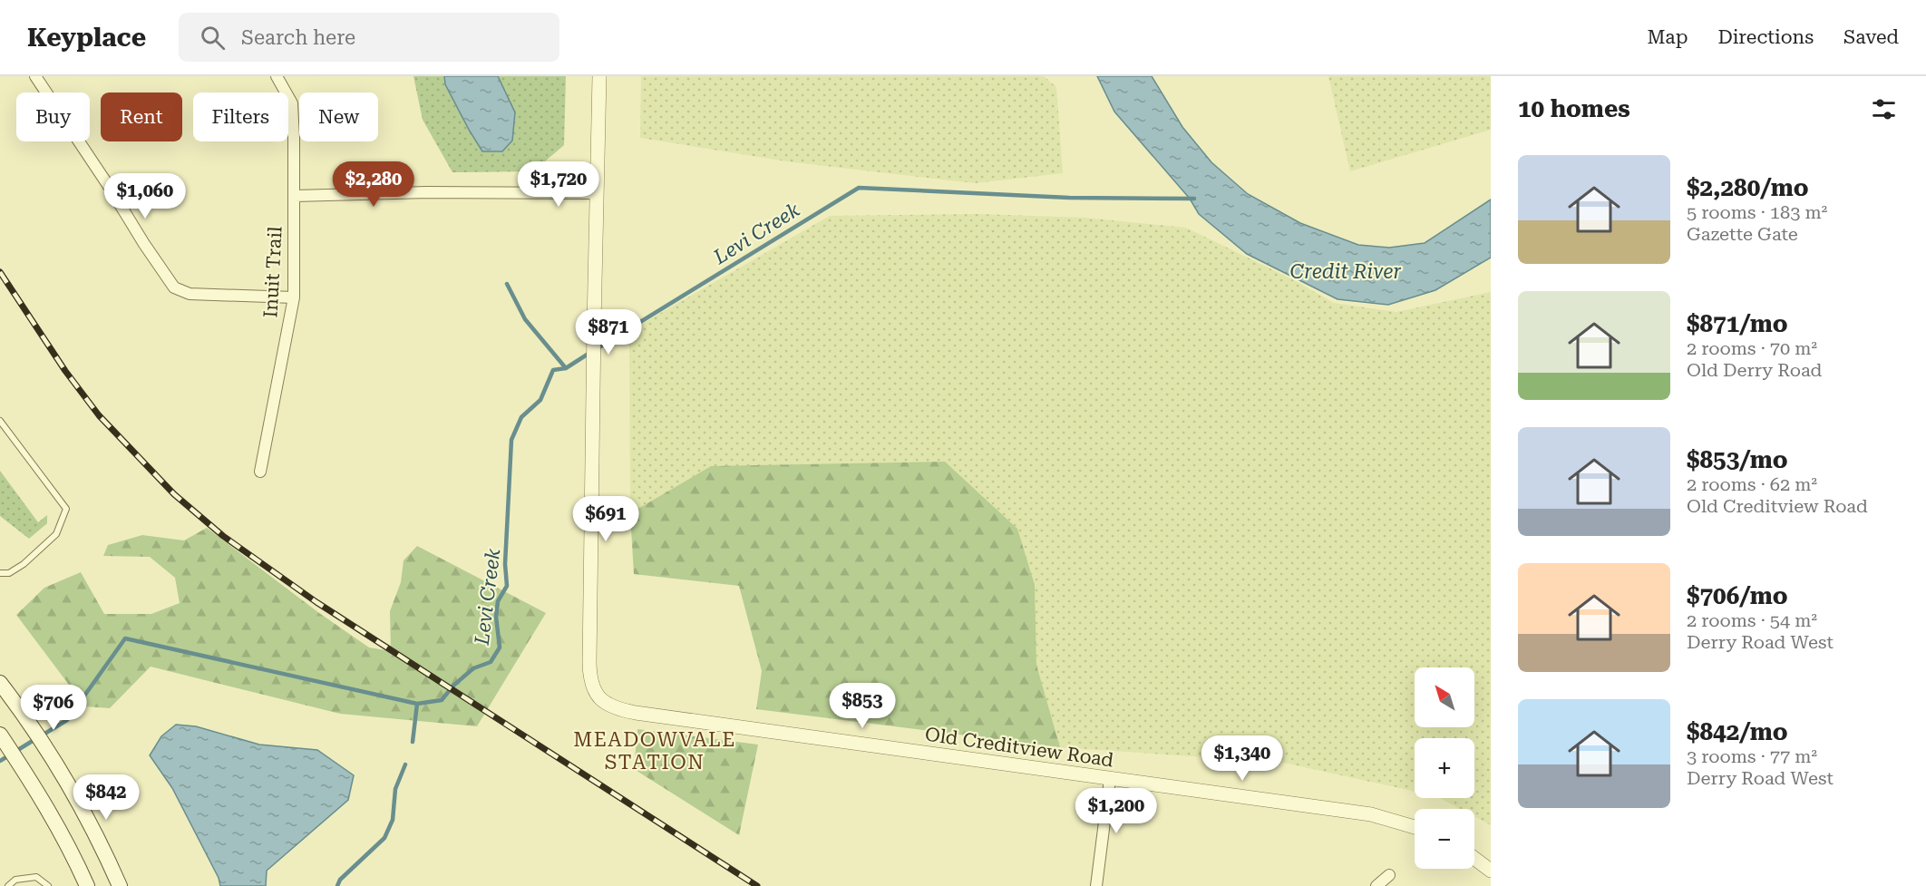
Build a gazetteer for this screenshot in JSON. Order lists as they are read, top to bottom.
{
  "streets": {
    "street": ["Inuit Trail", "Old Creditview Road"]
  },
  "districts": ["MEADOWVALE STATION"],
  "water": ["Levi Creek", "Credit River"],
  "north": "top left",
  "page": {
    "header": "Keyplace",
    "search": "Search here",
    "nav": ["Map", "Directions", "Saved"],
    "heading": "10 homes",
    "chip": [
      "Buy",
      "Rent",
      "Filters",
      "New"
    ],
    "list": [
      {
        "name": "$2,280/mo",
        "note": "5 rooms · 183 m² · Gazette Gate"
      },
      {
        "name": "$871/mo",
        "note": "2 rooms · 70 m² · Old Derry Road"
      },
      {
        "name": "$853/mo",
        "note": "2 rooms · 62 m² · Old Creditview Road"
      },
      {
        "name": "$706/mo",
        "note": "2 rooms · 54 m² · Derry Road West"
      },
      {
        "name": "$842/mo",
        "note": "3 rooms · 77 m² · Derry Road West"
      }
    ],
    "price": [
      "$2,280",
      "$1,720",
      "$1,060",
      "$871",
      "$691",
      "$853",
      "$706",
      "$1,340",
      "$842",
      "$1,200"
    ],
    "map_buttons": ["+", "−"]
  }
}
